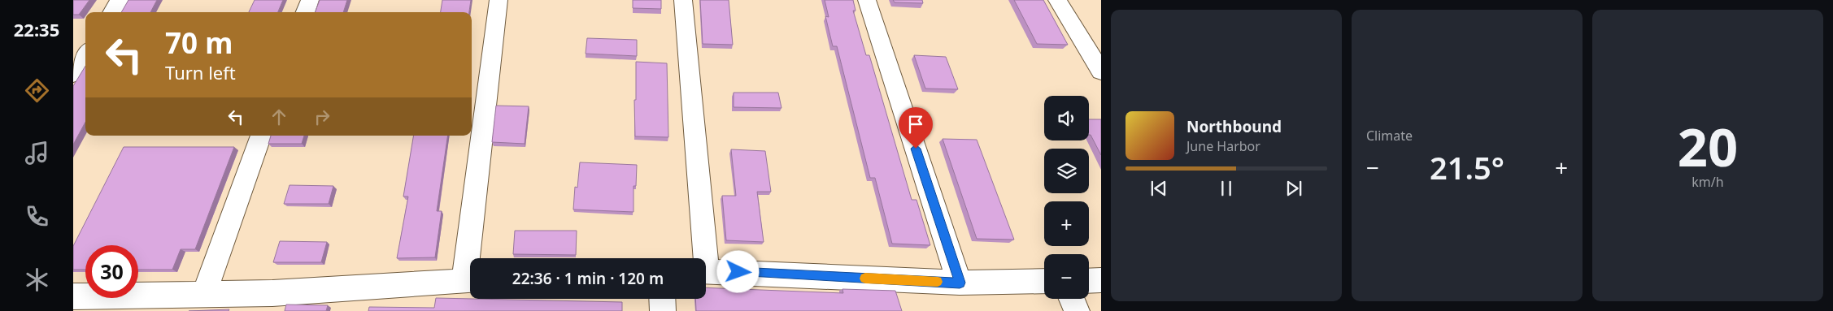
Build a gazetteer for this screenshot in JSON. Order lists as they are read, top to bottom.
{
  "page": {
    "tabs": "22:35",
    "tile": [
      "Climate",
      ["20", "km/h"]
    ],
    "turn": ["70 m", "Turn left"],
    "map_buttons": ["+", "−"],
    "song": ["Northbound", "June Harbor"],
    "heat": ["−", "21.5°", "+"],
    "limit": "30",
    "trip": "22:36 · 1 min · 120 m"
  }
}
